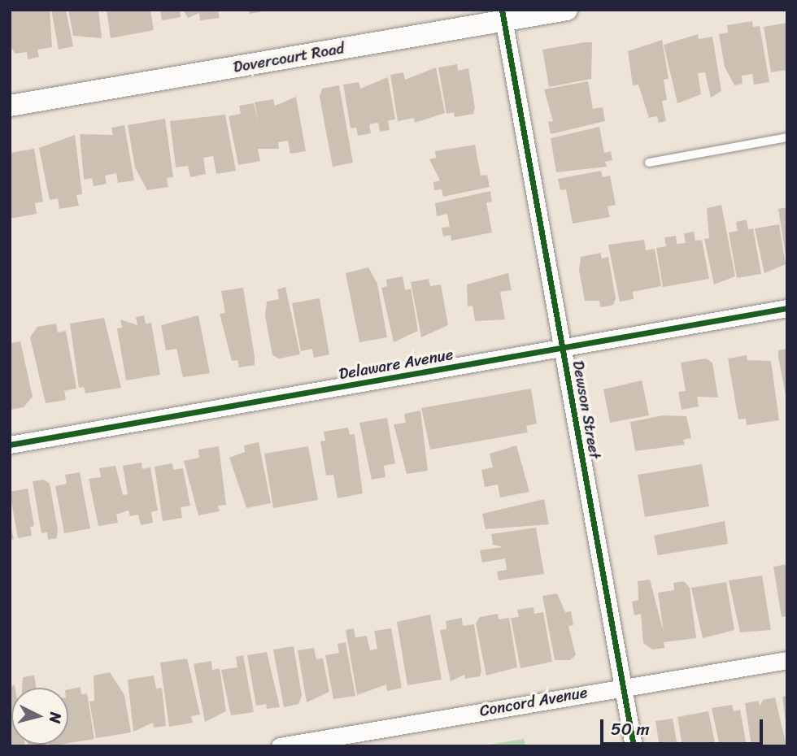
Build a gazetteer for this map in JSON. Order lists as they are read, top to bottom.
{
  "streets": {
    "street": [
      "Dovercourt Road",
      "Delaware Avenue",
      "Dewson Street",
      "Concord Avenue"
    ]
  },
  "crossings": [
    ["Dovercourt Road", "Dewson Street"],
    ["Delaware Avenue", "Dewson Street"],
    ["Dewson Street", "Concord Avenue"]
  ],
  "scale_bar": "50 m",
  "north": "right"
}
